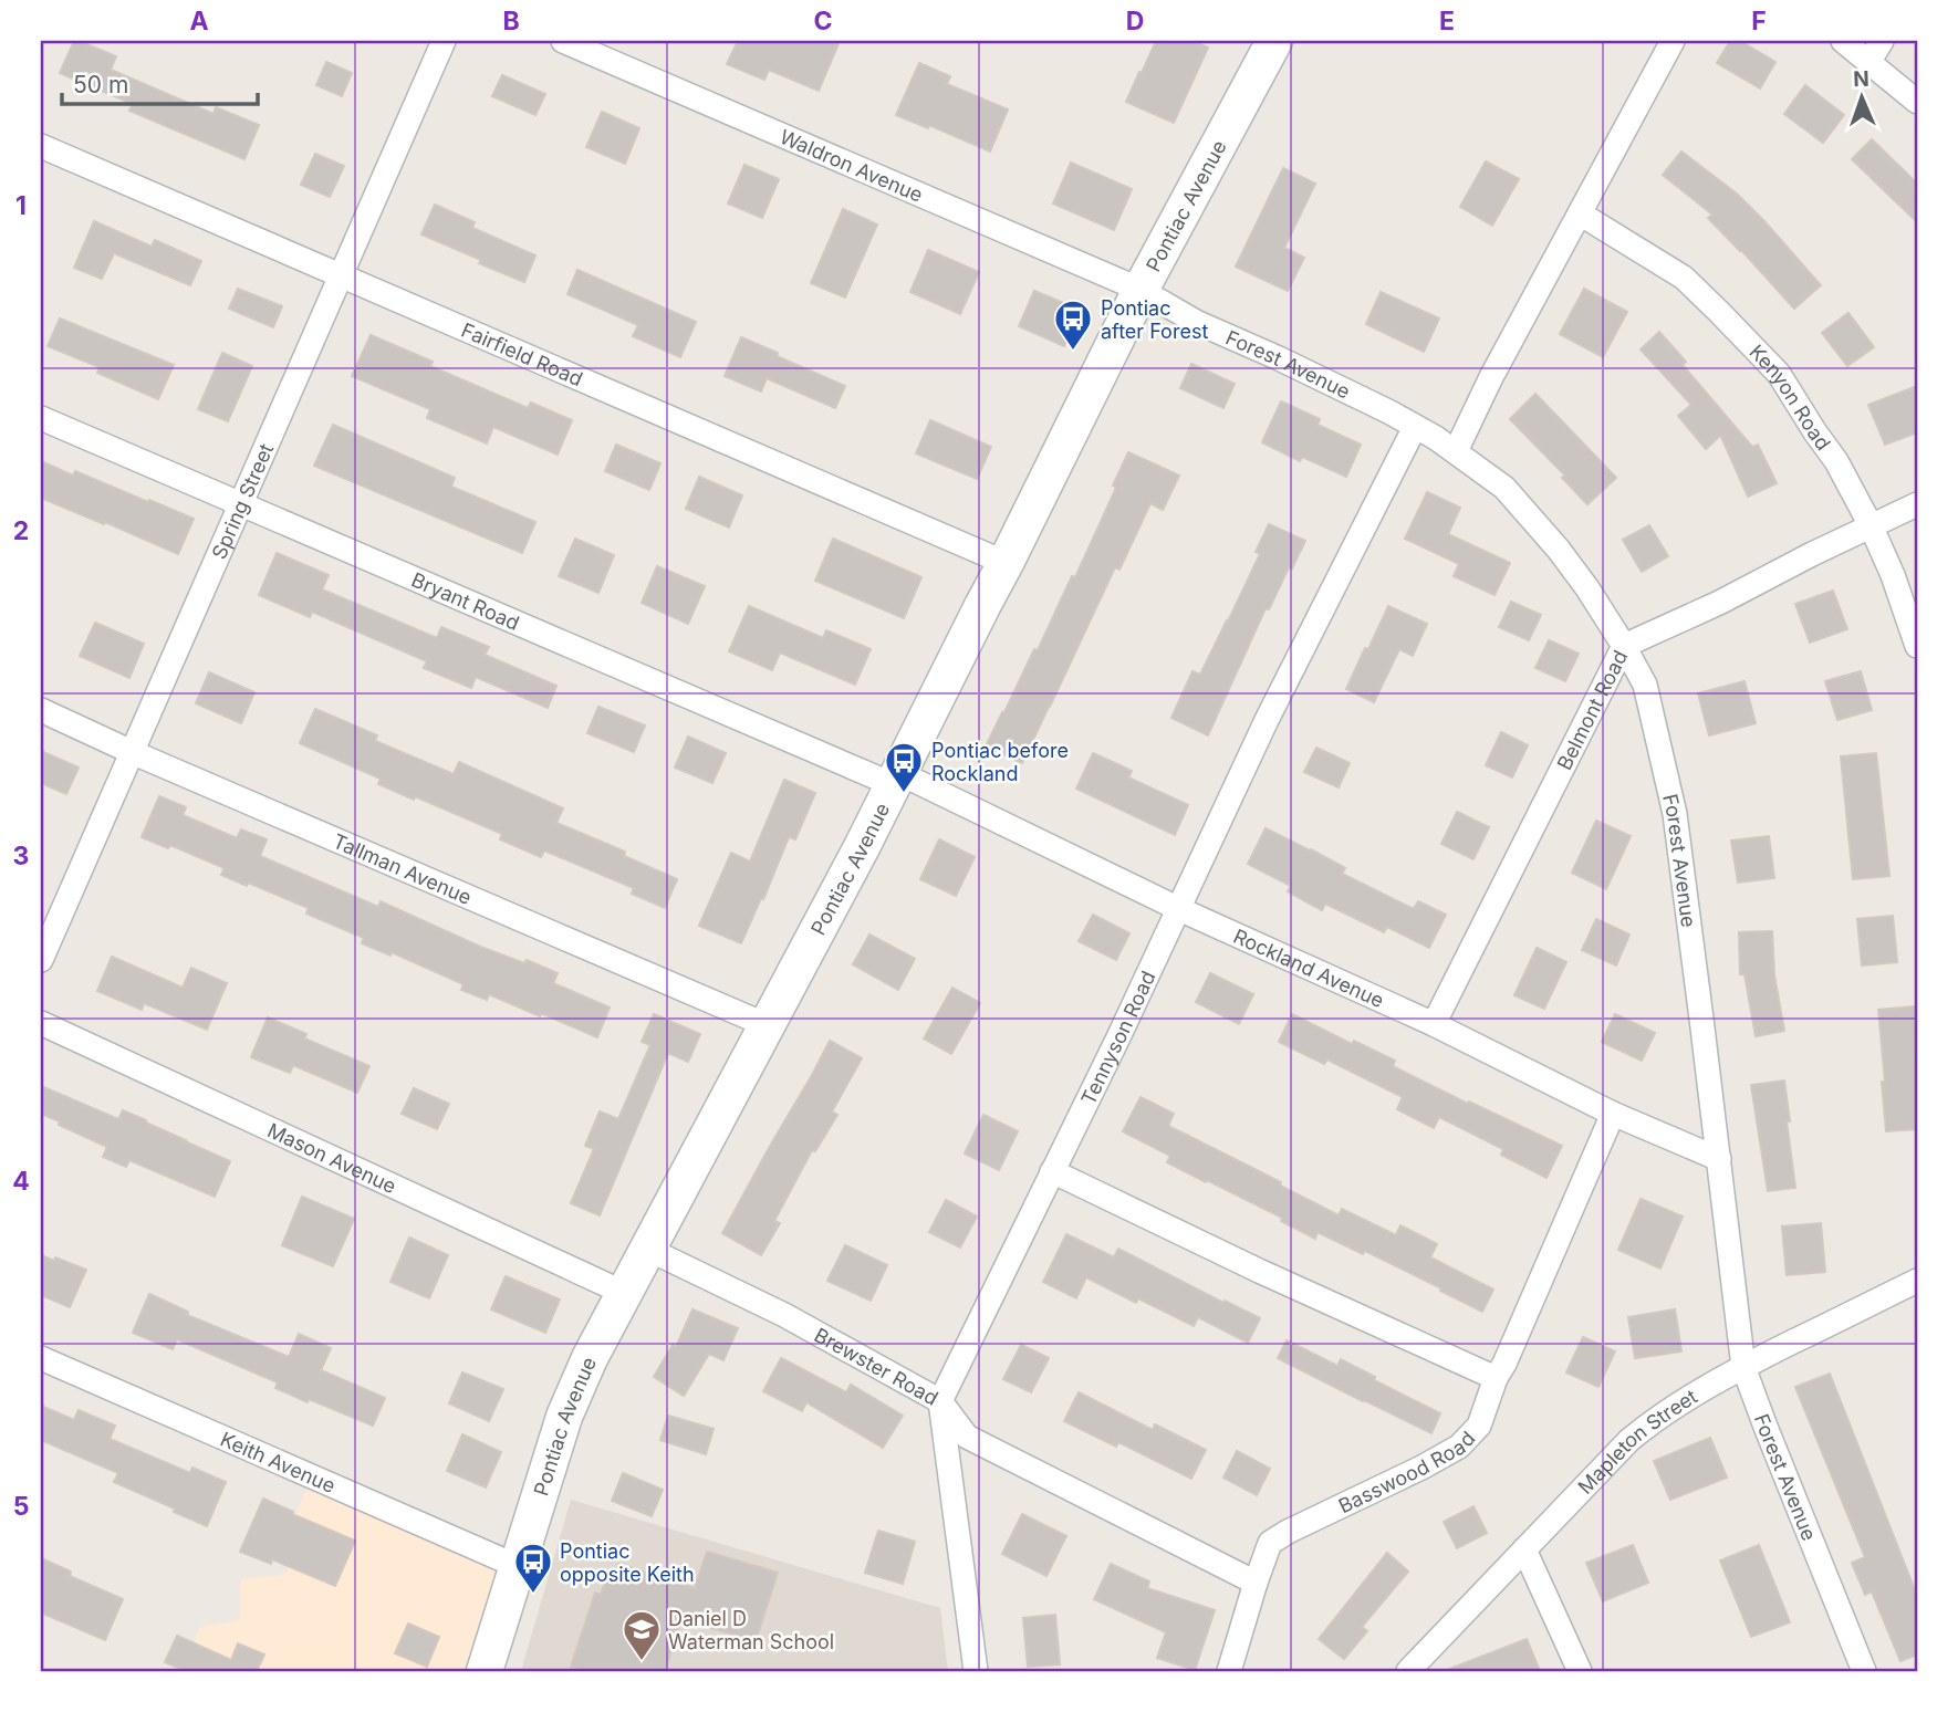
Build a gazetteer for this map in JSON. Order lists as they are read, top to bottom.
{
  "streets": {
    "main road": ["Pontiac Avenue"],
    "street": [
      "Waldron Avenue",
      "Fairfield Road",
      "Forest Avenue",
      "Kenyon Road",
      "Spring Street",
      "Bryant Road",
      "Belmont Road",
      "Tallman Avenue",
      "Rockland Avenue",
      "Tennyson Road",
      "Mason Avenue",
      "Brewster Road",
      "Mapleton Street",
      "Keith Avenue",
      "Basswood Road"
    ]
  },
  "crossings": [
    ["Waldron Avenue", "Pontiac Avenue"],
    ["Waldron Avenue", "Forest Avenue"],
    ["Pontiac Avenue", "Fairfield Road"],
    ["Pontiac Avenue", "Forest Avenue"],
    ["Pontiac Avenue", "Bryant Road"],
    ["Pontiac Avenue", "Tallman Avenue"],
    ["Pontiac Avenue", "Rockland Avenue"],
    ["Pontiac Avenue", "Mason Avenue"],
    ["Pontiac Avenue", "Brewster Road"],
    ["Pontiac Avenue", "Keith Avenue"],
    ["Fairfield Road", "Spring Street"],
    ["Forest Avenue", "Belmont Road"],
    ["Forest Avenue", "Rockland Avenue"],
    ["Forest Avenue", "Tennyson Road"],
    ["Forest Avenue", "Mapleton Street"],
    ["Kenyon Road", "Belmont Road"],
    ["Spring Street", "Bryant Road"],
    ["Spring Street", "Tallman Avenue"],
    ["Bryant Road", "Rockland Avenue"],
    ["Belmont Road", "Rockland Avenue"],
    ["Rockland Avenue", "Tennyson Road"],
    ["Rockland Avenue", "Basswood Road"],
    ["Tennyson Road", "Brewster Road"],
    ["Brewster Road", "Basswood Road"]
  ],
  "places": {
    "bus stop": ["Pontiac after Forest", "Pontiac before Rockland", "Pontiac opposite Keith"],
    "school or university": ["Daniel D Waterman School"]
  },
  "scale_bar": "50 m",
  "north": "top",
  "grid": {
    "columns": [
      "A",
      "B",
      "C",
      "D",
      "E",
      "F"
    ],
    "rows": [
      "1",
      "2",
      "3",
      "4",
      "5"
    ]
  }
}
